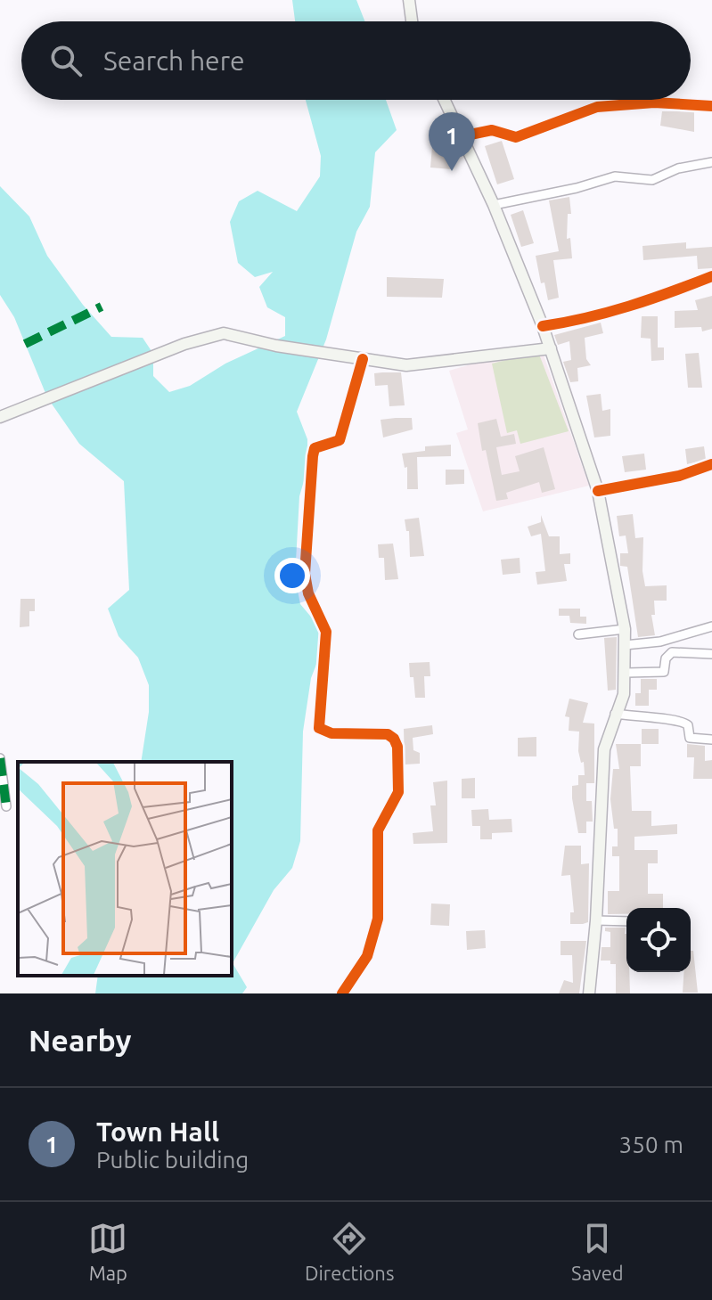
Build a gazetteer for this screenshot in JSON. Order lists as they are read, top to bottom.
{
  "page": {
    "search": "Search here",
    "pins": "1",
    "heading": "Nearby",
    "list": [
      {
        "mark": "1",
        "name": "Town Hall",
        "note": "Public building",
        "value": "350 m"
      }
    ],
    "nav": ["Map", "Directions", "Saved"]
  }
}
